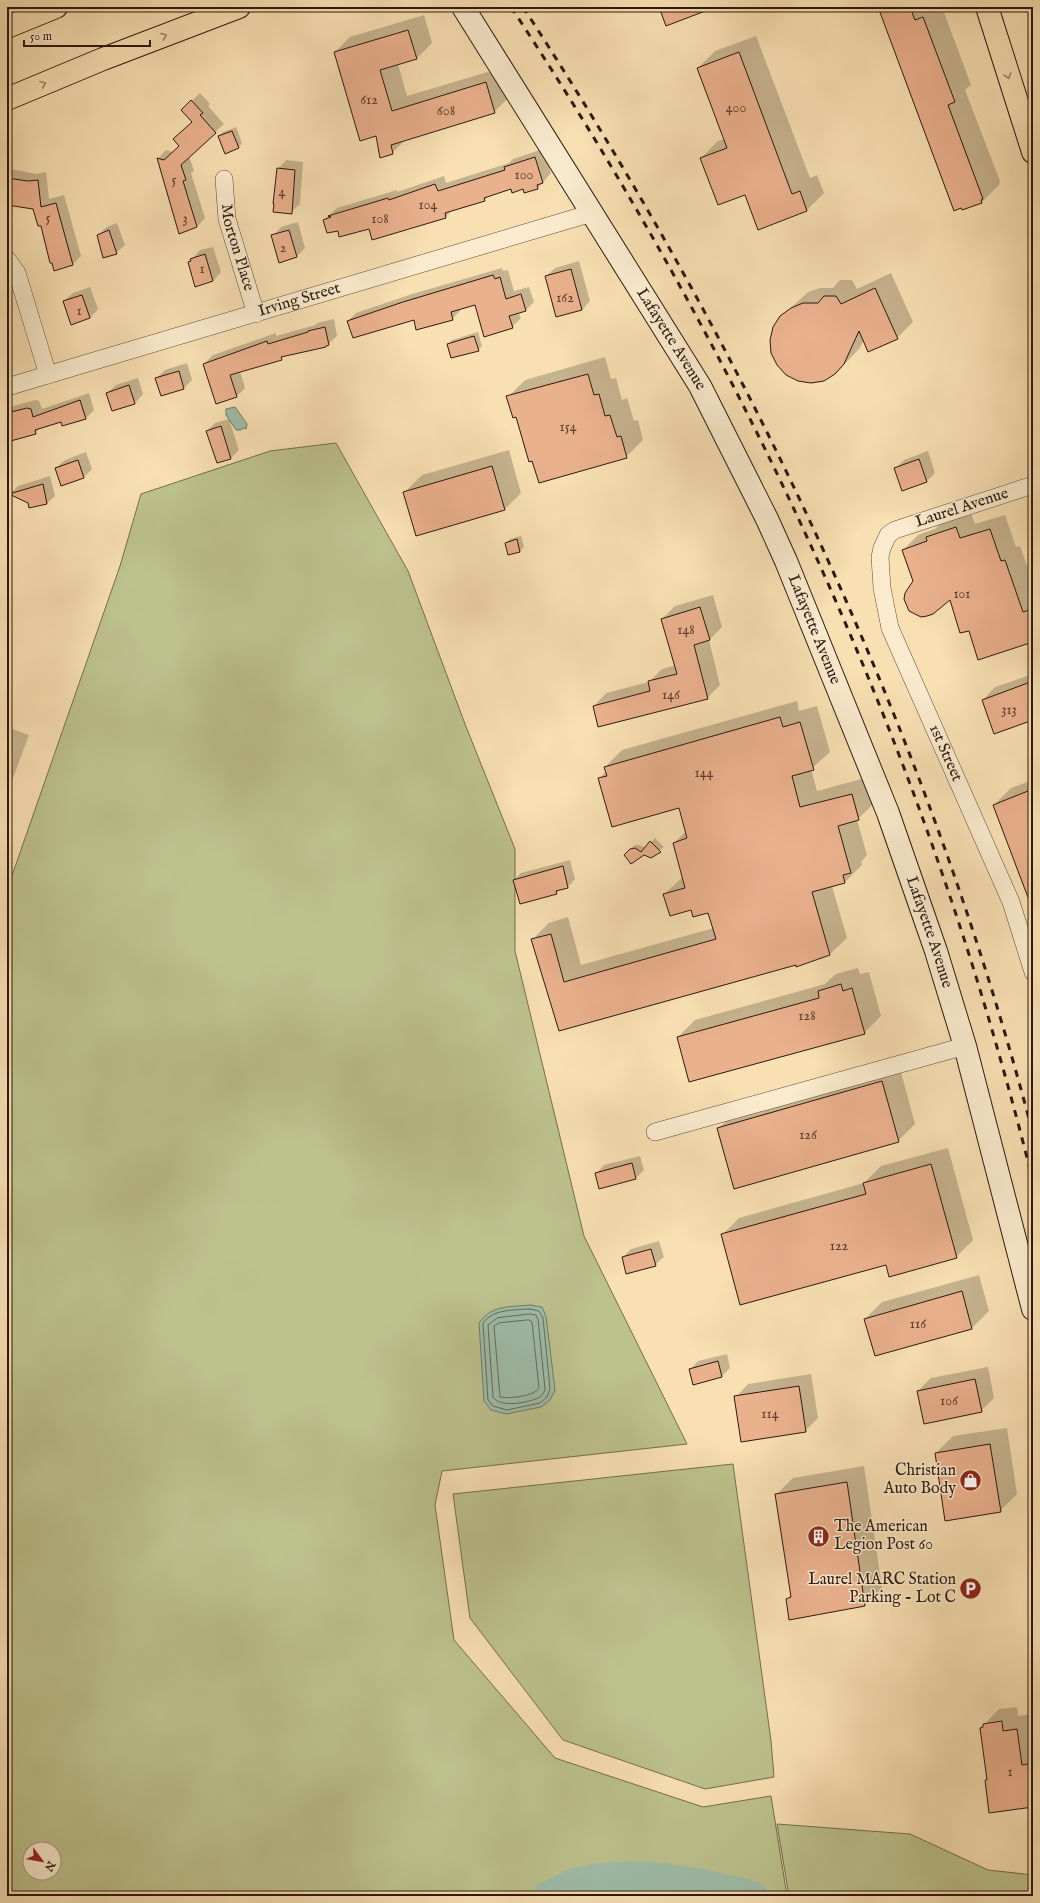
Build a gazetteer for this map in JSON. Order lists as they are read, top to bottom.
{
  "streets": {
    "street": [
      "Morton Place",
      "Irving Street",
      "Lafayette Avenue",
      "Laurel Avenue",
      "1st Street"
    ]
  },
  "crossings": [
    ["Morton Place", "Irving Street"],
    ["Irving Street", "Lafayette Avenue"],
    ["Laurel Avenue", "1st Street"]
  ],
  "places": {
    "shop": ["Christian Auto Body"],
    "building": ["The American Legion Post 60"],
    "parking": ["Laurel MARC Station Parking - Lot C"]
  },
  "house_numbers": [
    "612",
    "400",
    "608",
    "100",
    "5",
    "4",
    "104",
    "5",
    "3",
    "108",
    "2",
    "1",
    "162",
    "1",
    "154",
    "101",
    "148",
    "146",
    "313",
    "144",
    "128",
    "126",
    "122",
    "116",
    "106",
    "114",
    "1"
  ],
  "scale_bar": "50 m",
  "north": "bottom right"
}
